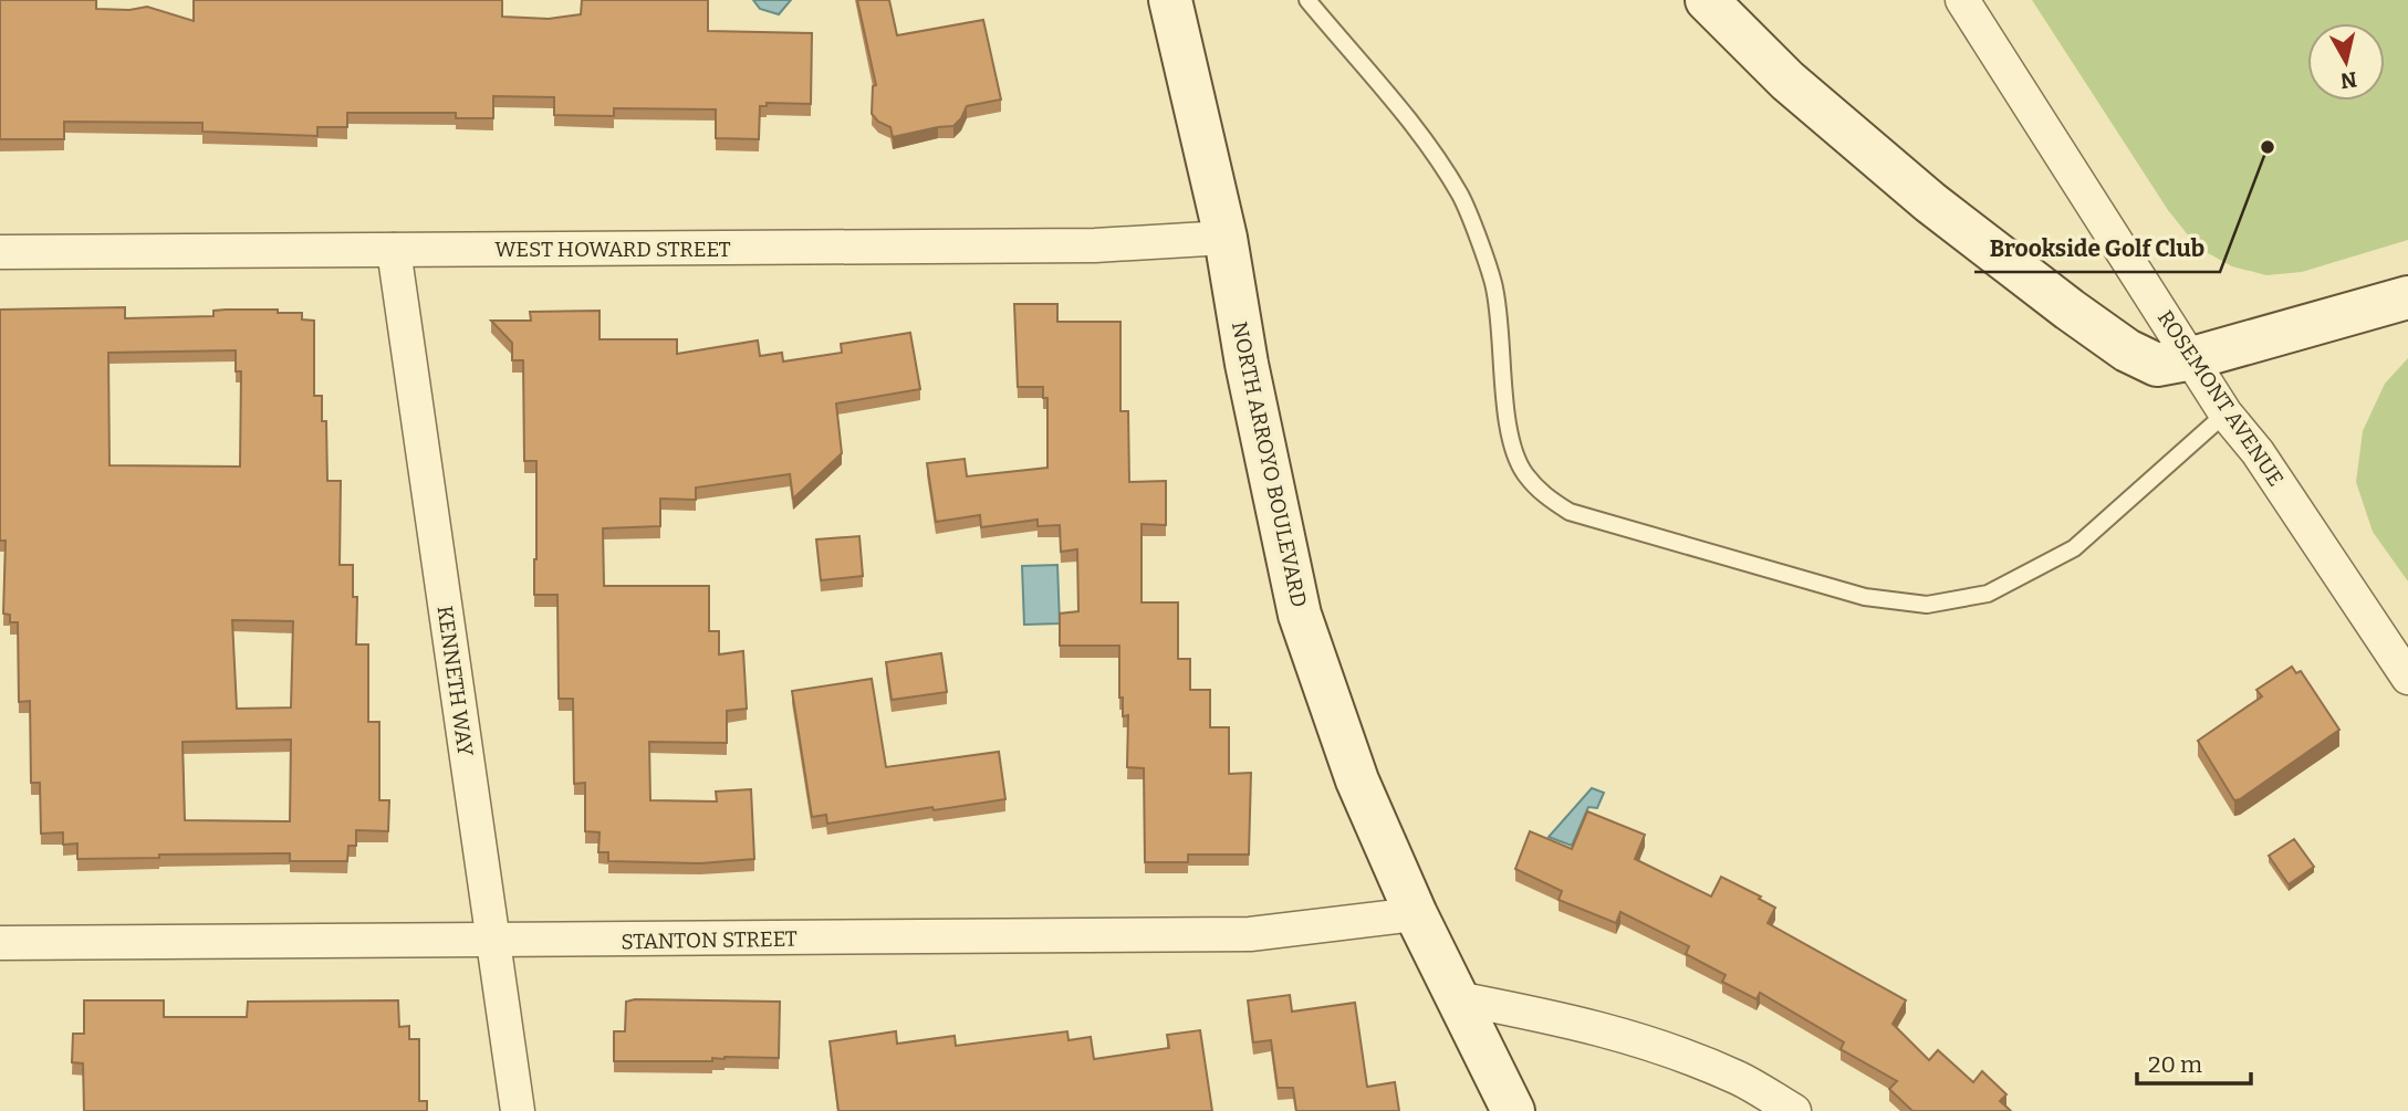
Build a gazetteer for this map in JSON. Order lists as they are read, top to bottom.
{
  "streets": {
    "street": [
      "WEST HOWARD STREET",
      "ROSEMONT AVENUE",
      "NORTH ARROYO BOULEVARD",
      "KENNETH WAY",
      "STANTON STREET"
    ]
  },
  "crossings": [
    ["WEST HOWARD STREET", "NORTH ARROYO BOULEVARD"],
    ["WEST HOWARD STREET", "KENNETH WAY"],
    ["NORTH ARROYO BOULEVARD", "STANTON STREET"],
    ["KENNETH WAY", "STANTON STREET"]
  ],
  "places": ["Brookside Golf Club"],
  "scale_bar": "20 m",
  "north": "bottom"
}
